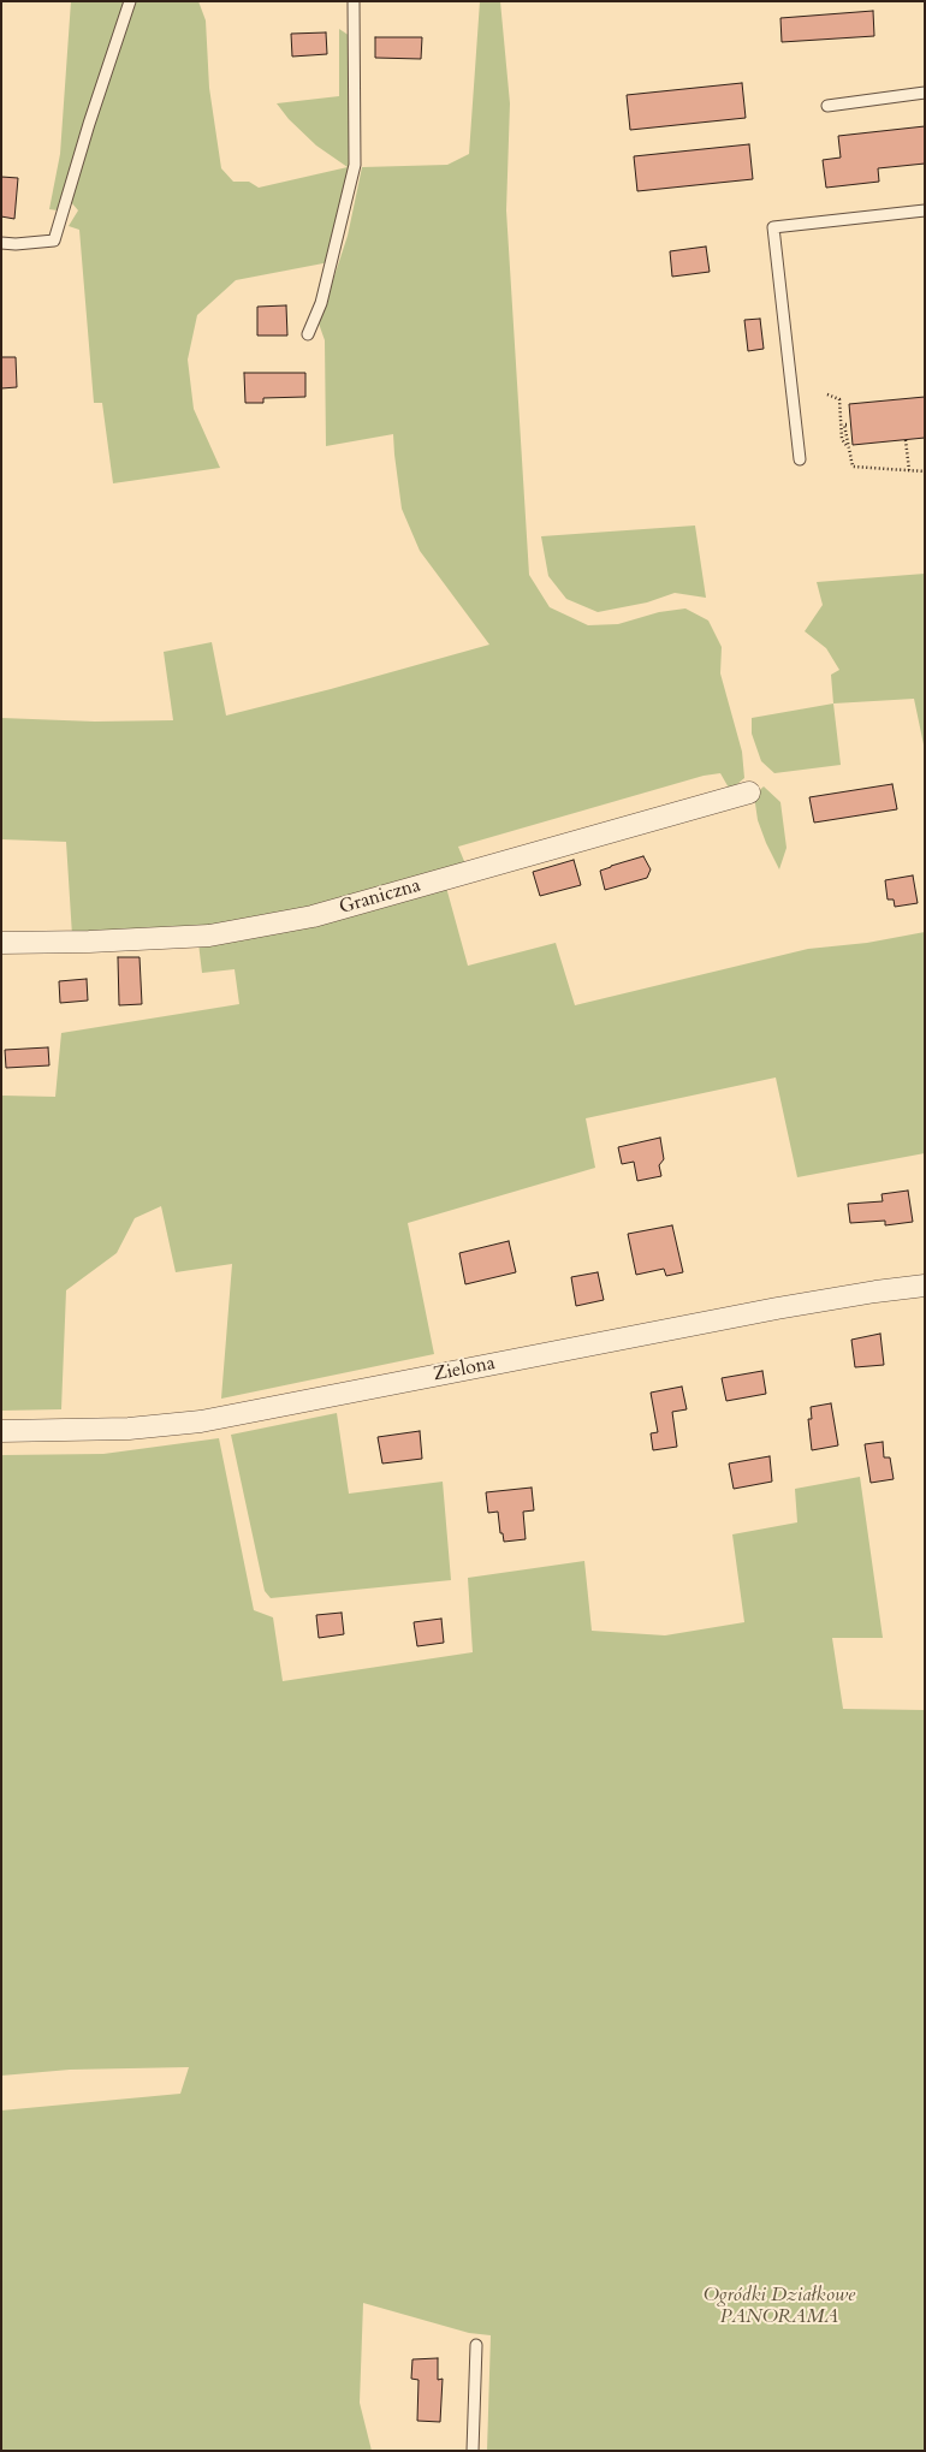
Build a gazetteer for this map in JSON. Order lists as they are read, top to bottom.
{
  "streets": {
    "street": ["Graniczna", "Zielona"]
  },
  "parks": ["Ogródki Działkowe PANORAMA"]
}
